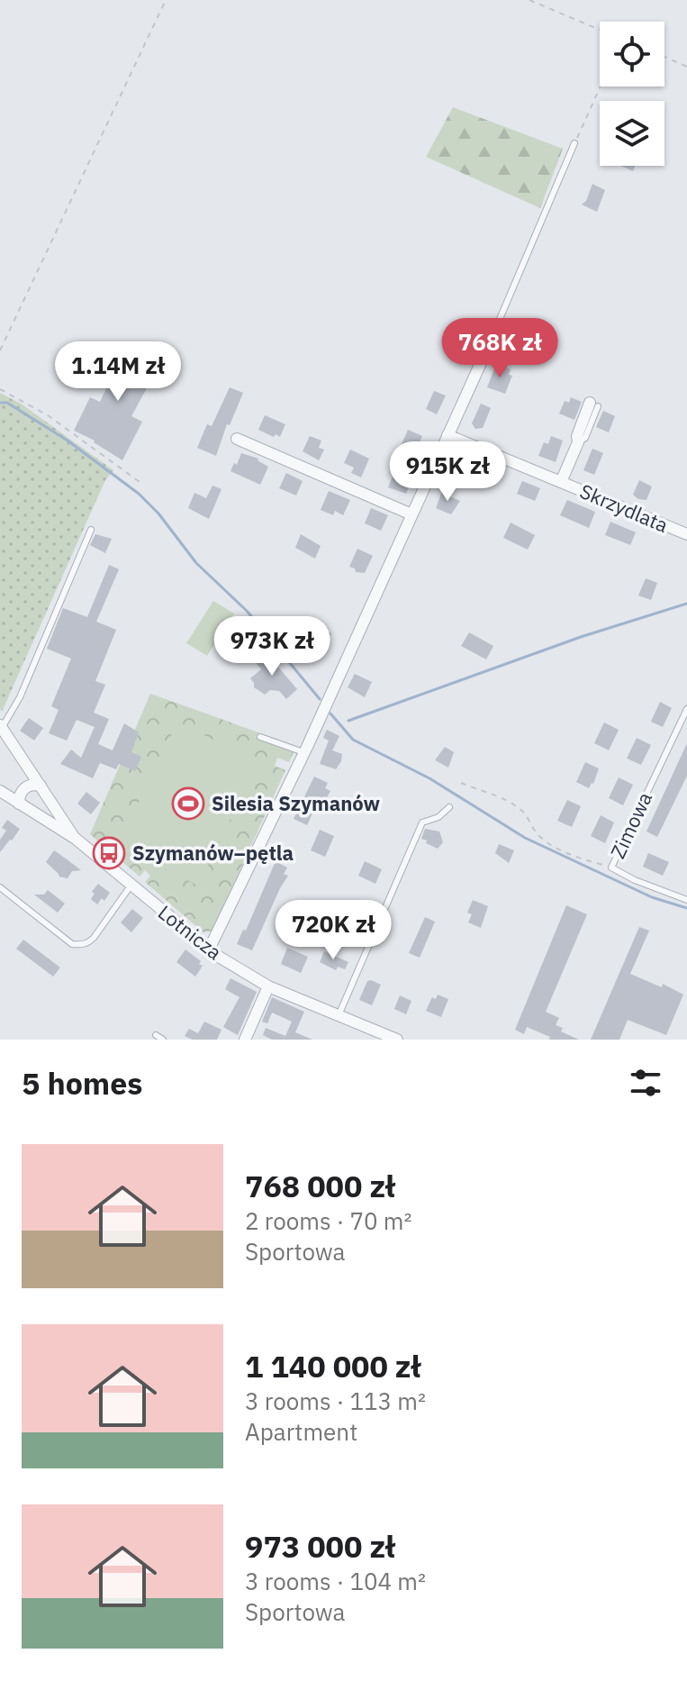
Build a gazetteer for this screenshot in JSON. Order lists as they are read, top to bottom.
{
  "streets": {
    "street": ["Skrzydlata", "Lotnicza"],
    "lane": ["Zimowa"]
  },
  "places": {
    "sports": ["Silesia Szymanów"],
    "bus stop": ["Szymanów–pętla"]
  },
  "page": {
    "price": [
      "768K zł",
      "1.14M zł",
      "915K zł",
      "973K zł",
      "720K zł"
    ],
    "heading": "5 homes",
    "list": [
      {
        "name": "768 000 zł",
        "note": "2 rooms · 70 m² · Sportowa"
      },
      {
        "name": "1 140 000 zł",
        "note": "3 rooms · 113 m² · Apartment"
      },
      {
        "name": "973 000 zł",
        "note": "3 rooms · 104 m² · Sportowa"
      }
    ]
  }
}
